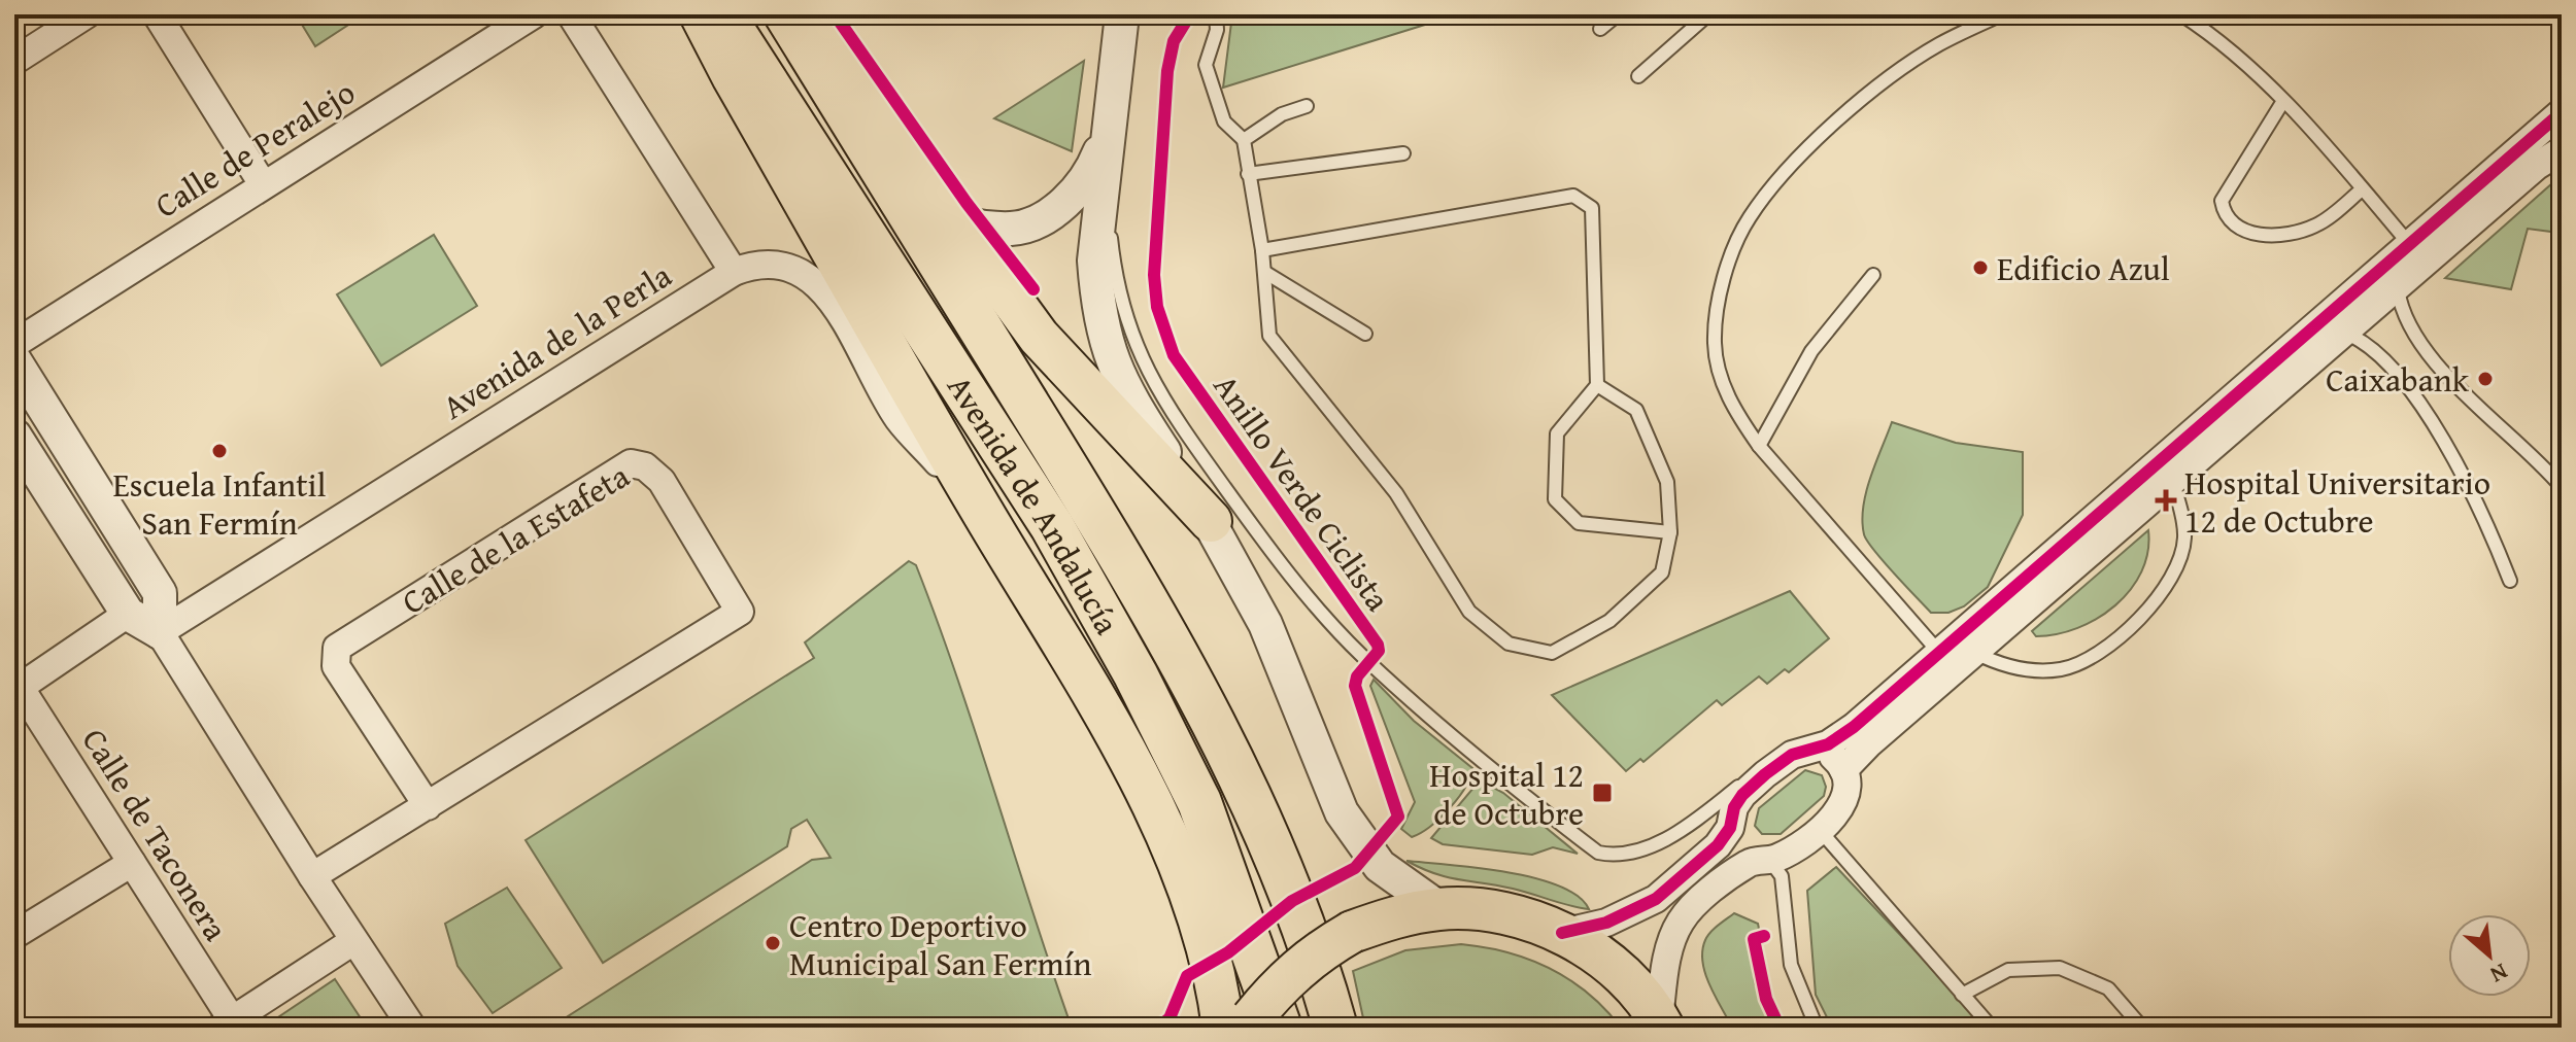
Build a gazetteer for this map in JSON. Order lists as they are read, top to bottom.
{
  "streets": {
    "highway": ["Avenida de Andalucía"],
    "street": [
      "Calle de Peralejo",
      "Avenida de la Perla",
      "Calle de la Estafeta",
      "Calle de Taconera"
    ],
    "cycle path": ["Anillo Verde Ciclista"]
  },
  "places": {
    "other": [
      "Edificio Azul",
      "Caixabank",
      "Escuela Infantil San Fermín",
      "Centro Deportivo Municipal San Fermín"
    ],
    "health": ["Hospital Universitario 12 de Octubre"],
    "transit": ["Hospital 12 de Octubre"]
  },
  "north": "bottom right"
}
